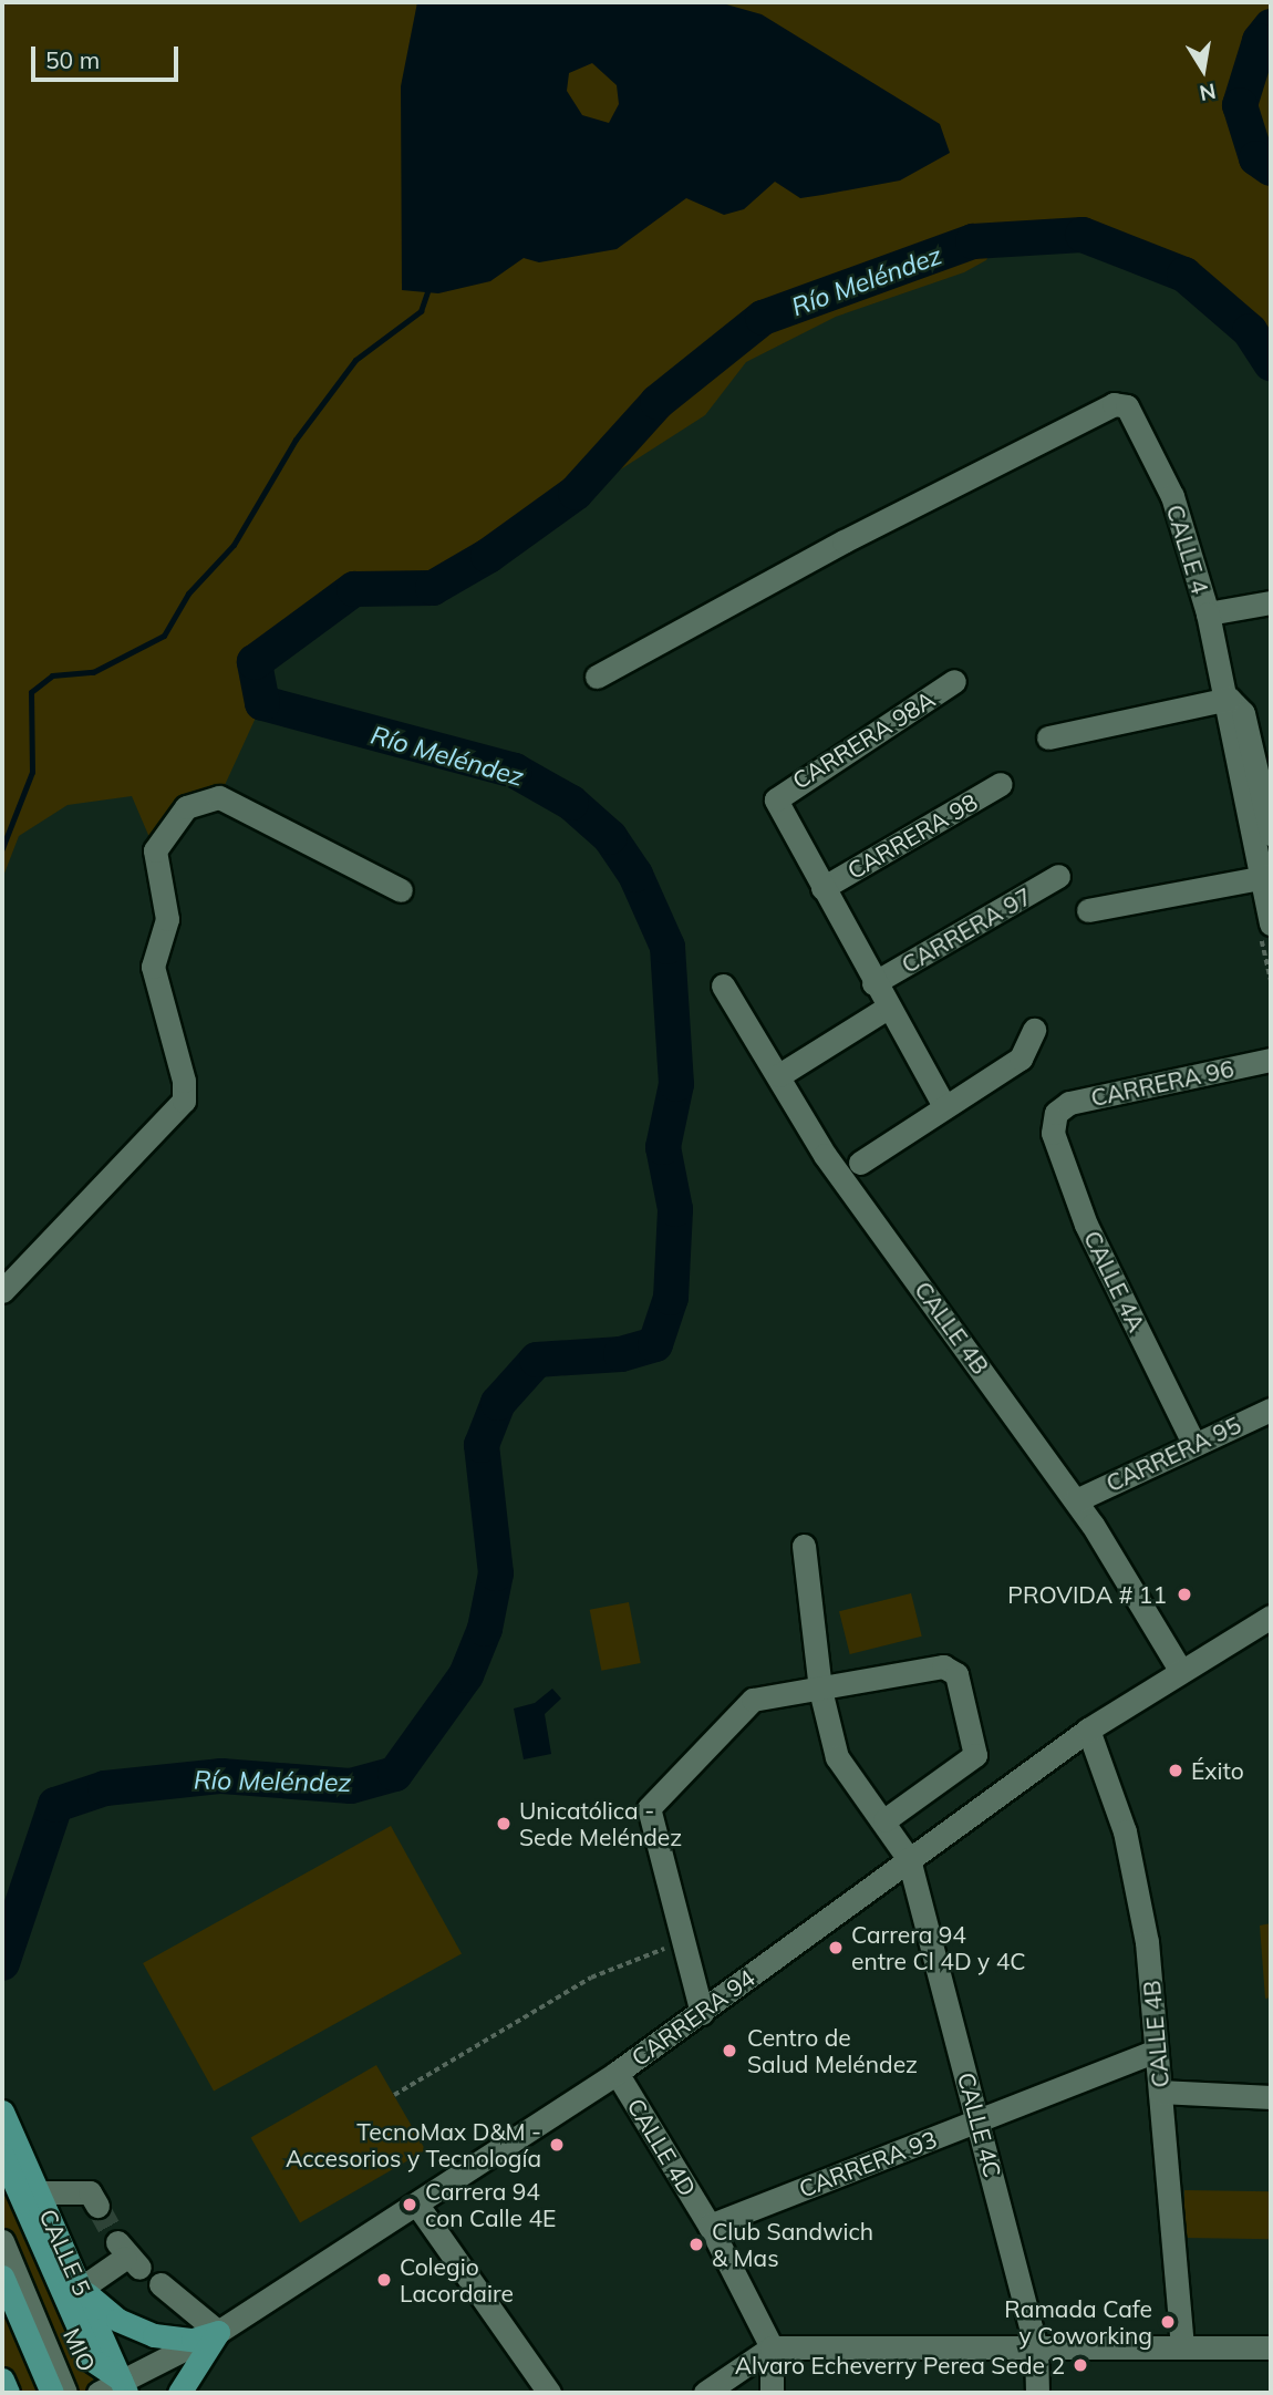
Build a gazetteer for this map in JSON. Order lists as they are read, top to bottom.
{
  "streets": {
    "main road": ["CALLE 5"],
    "street": [
      "CALLE 4",
      "CARRERA 98A",
      "CARRERA 98",
      "CARRERA 97",
      "CARRERA 96",
      "CALLE 4A",
      "CALLE 4B",
      "CARRERA 95",
      "CARRERA 94",
      "CALLE 4C",
      "CALLE 4D",
      "CARRERA 93",
      "MIO"
    ]
  },
  "crossings": [
    ["CARRERA 98A", "CARRERA 98"],
    ["CARRERA 96", "CALLE 4A"],
    ["CALLE 4A", "CARRERA 95"],
    ["CALLE 4B", "CARRERA 95"],
    ["CALLE 4B", "CARRERA 94"],
    ["CALLE 4B", "CARRERA 93"],
    ["CARRERA 94", "CALLE 4C"],
    ["CARRERA 94", "CALLE 4D"],
    ["CARRERA 94", "CALLE 5"],
    ["CARRERA 94", "MIO"],
    ["CALLE 4C", "CARRERA 93"],
    ["CALLE 4D", "CARRERA 93"]
  ],
  "water": ["Río Meléndez"],
  "places": [
    "PROVIDA # 11",
    "Éxito",
    "Unicatólica - Sede Meléndez",
    "Carrera 94 entre Cl 4D y 4C",
    "Centro de Salud Meléndez",
    "TecnoMax D&M - Accesorios y Tecnología",
    "Carrera 94 con Calle 4E",
    "Club Sandwich & Mas",
    "Colegio Lacordaire",
    "Ramada Cafe y Coworking",
    "Alvaro Echeverry Perea Sede 2"
  ],
  "scale_bar": "50 m",
  "north": "bottom"
}
